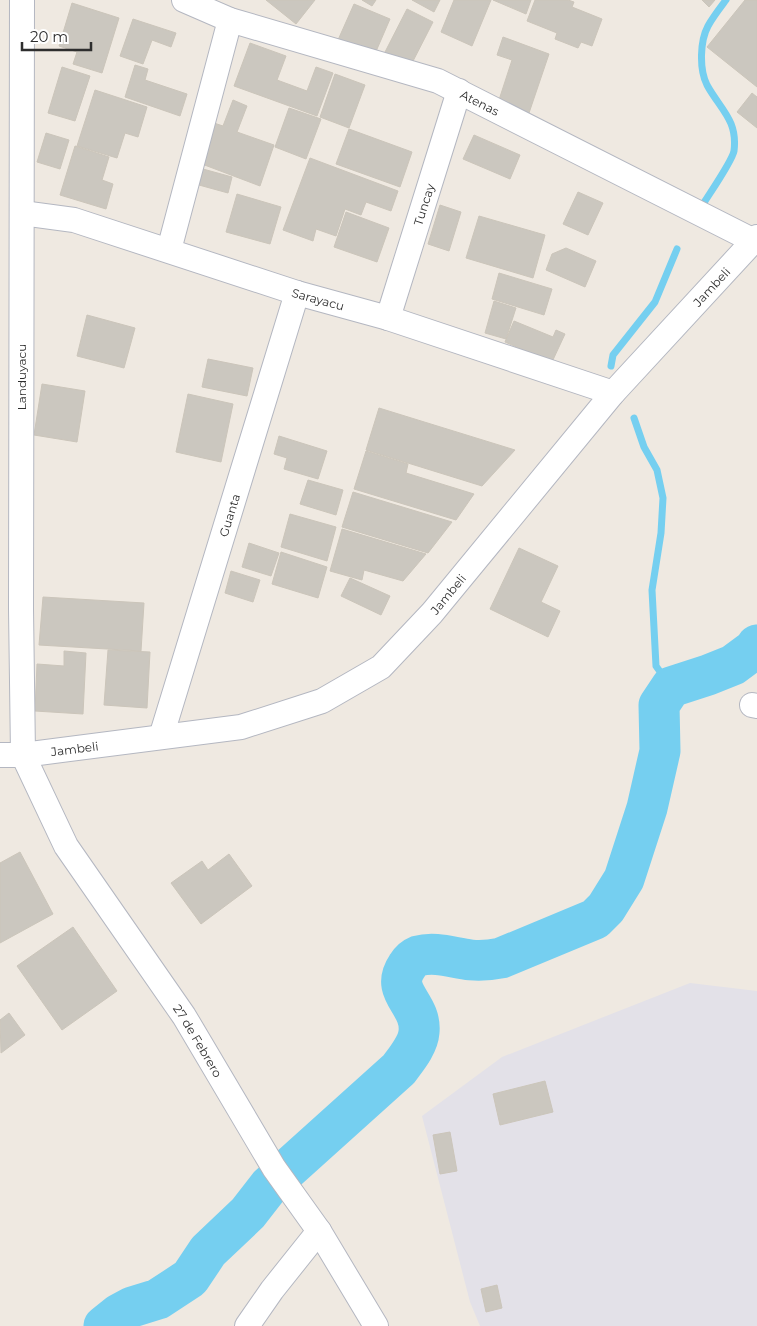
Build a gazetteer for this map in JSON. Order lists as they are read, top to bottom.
{
  "streets": {
    "street": [
      "Atenas",
      "Tuncay",
      "Jambeli",
      "Sarayacu",
      "Landuyacu",
      "Guanta",
      "27 de Febrero"
    ]
  },
  "crossings": [
    ["Atenas", "Tuncay"],
    ["Atenas", "Jambeli"],
    ["Tuncay", "Sarayacu"],
    ["Jambeli", "Sarayacu"],
    ["Jambeli", "Landuyacu"],
    ["Jambeli", "Guanta"],
    ["Jambeli", "27 de Febrero"],
    ["Sarayacu", "Landuyacu"],
    ["Sarayacu", "Guanta"],
    ["Landuyacu", "27 de Febrero"]
  ],
  "scale_bar": "20 m"
}
